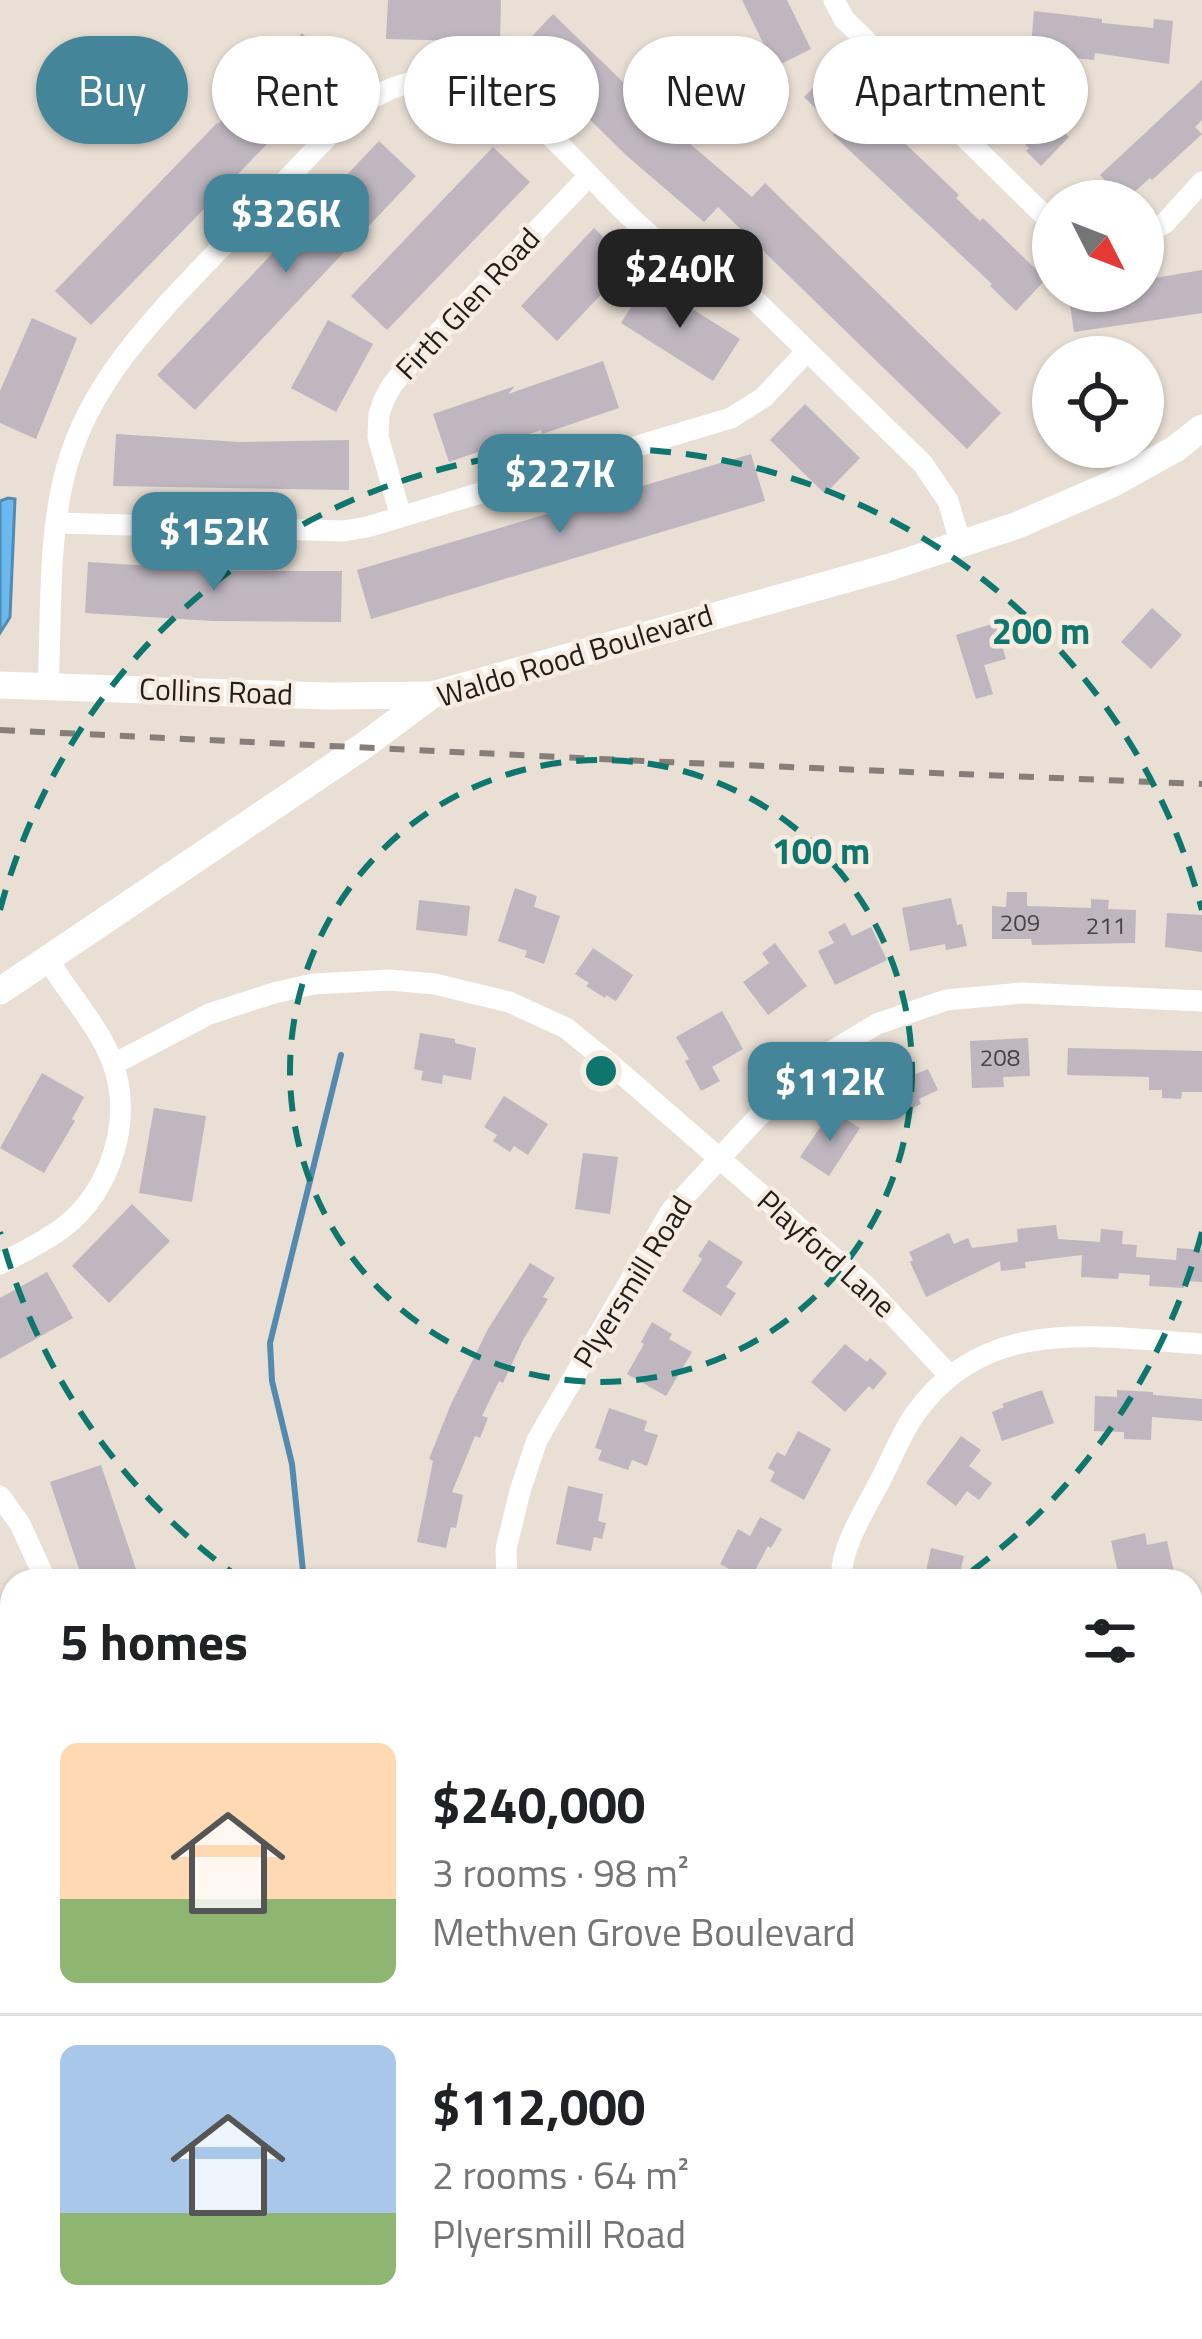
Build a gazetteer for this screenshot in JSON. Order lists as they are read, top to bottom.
{
  "streets": {
    "street": [
      "Firth Glen Road",
      "Waldo Rood Boulevard",
      "Collins Road",
      "Playford Lane",
      "Plyersmill Road"
    ]
  },
  "crossings": [
    ["Waldo Rood Boulevard", "Collins Road"],
    ["Playford Lane", "Plyersmill Road"]
  ],
  "house_numbers": ["209", "211", "208"],
  "north": "bottom right",
  "page": {
    "chip": [
      "Buy",
      "Rent",
      "Filters",
      "New",
      "Apartment"
    ],
    "price": [
      "$326K",
      "$240K",
      "$227K",
      "$152K",
      "$112K"
    ],
    "heading": "5 homes",
    "list": [
      {
        "name": "$240,000",
        "note": "3 rooms · 98 m² · Methven Grove Boulevard"
      },
      {
        "name": "$112,000",
        "note": "2 rooms · 64 m² · Plyersmill Road"
      }
    ]
  },
  "rings": ["200 m", "100 m"]
}
